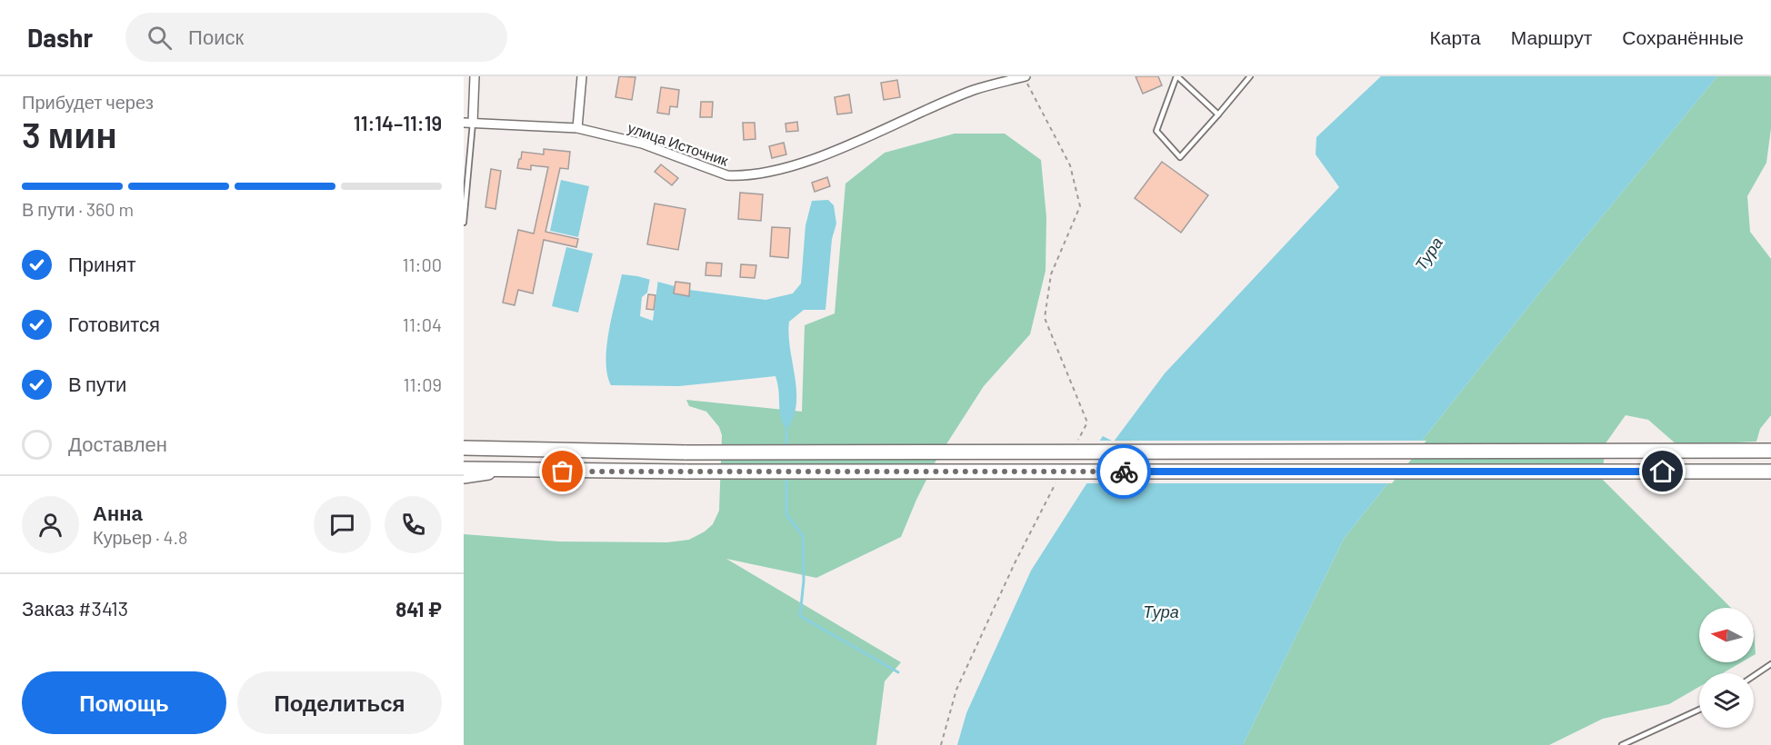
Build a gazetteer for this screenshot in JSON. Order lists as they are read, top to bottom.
{
  "streets": {
    "street": ["улица Источник"]
  },
  "water": ["Тура"],
  "north": "left",
  "page": {
    "header": "Dashr",
    "search": "Поиск",
    "nav": ["Карта", "Маршрут", "Сохранённые"],
    "heading": ["3 мин", "Прибудет через", "11:14–11:19"],
    "panel": [
      "Анна",
      "Курьер · 4.8",
      "Заказ #3413",
      "841 ₽"
    ],
    "bar": "В пути · 360 m",
    "list": [
      ["Принят", "11:00"],
      ["Готовится", "11:04"],
      ["В пути", "11:09"],
      "Доставлен"
    ],
    "buttons": ["Помощь", "Поделиться"]
  }
}
